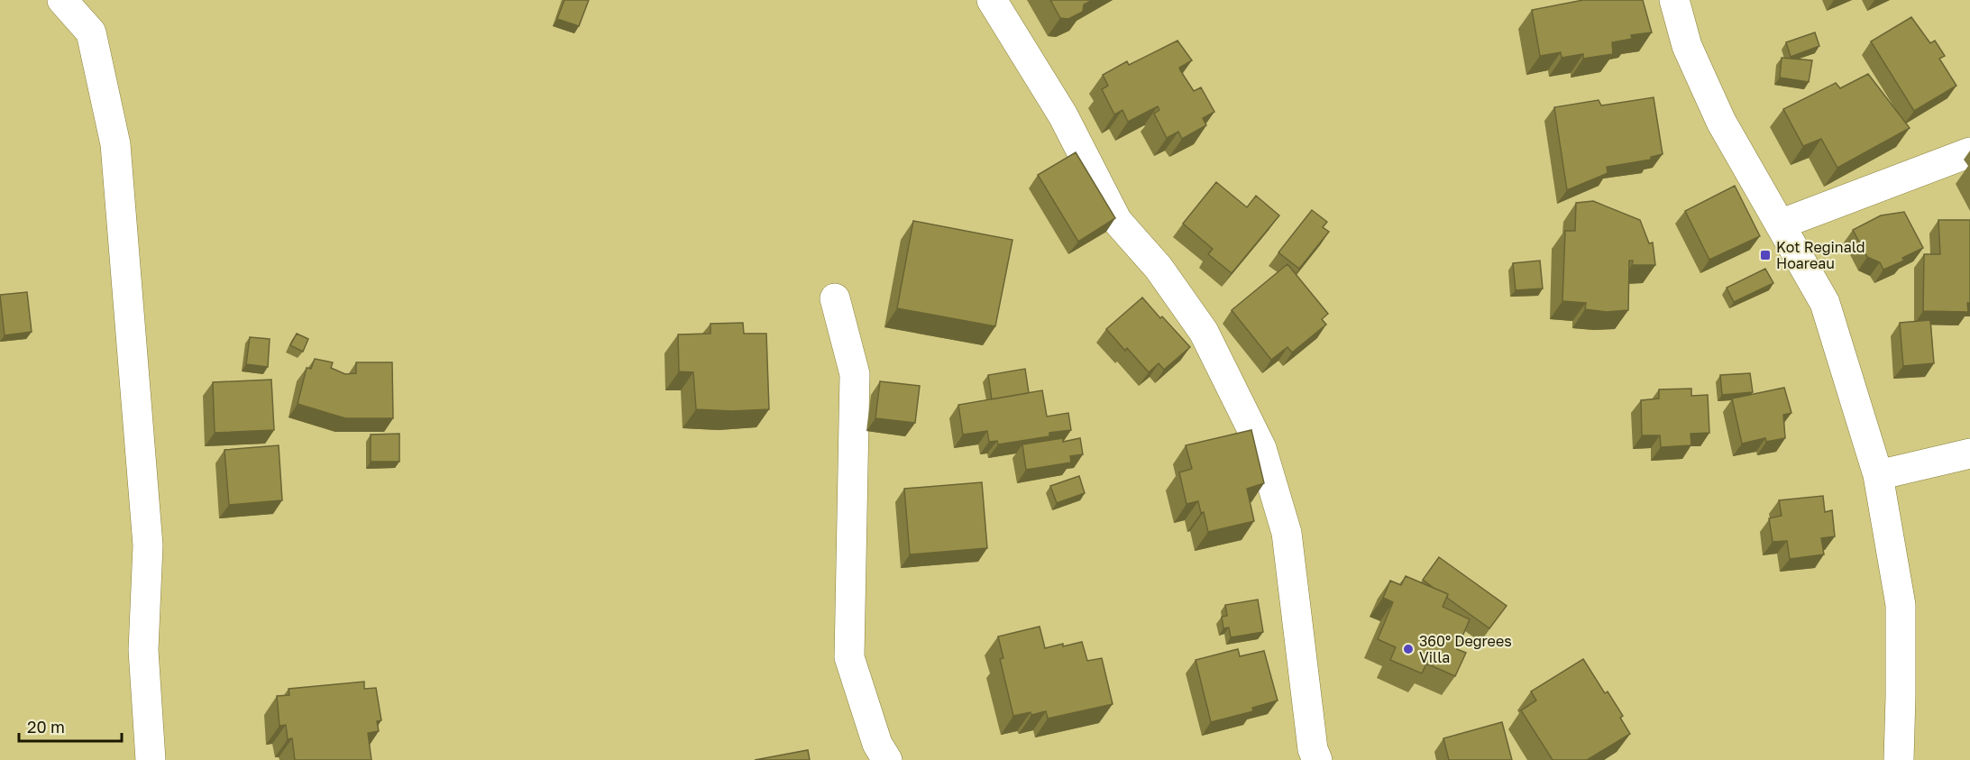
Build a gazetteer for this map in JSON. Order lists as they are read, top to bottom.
{
  "places": {
    "transit": ["Kot Reginald Hoareau"],
    "other": ["360° Degrees Villa"]
  },
  "scale_bar": "20 m"
}
